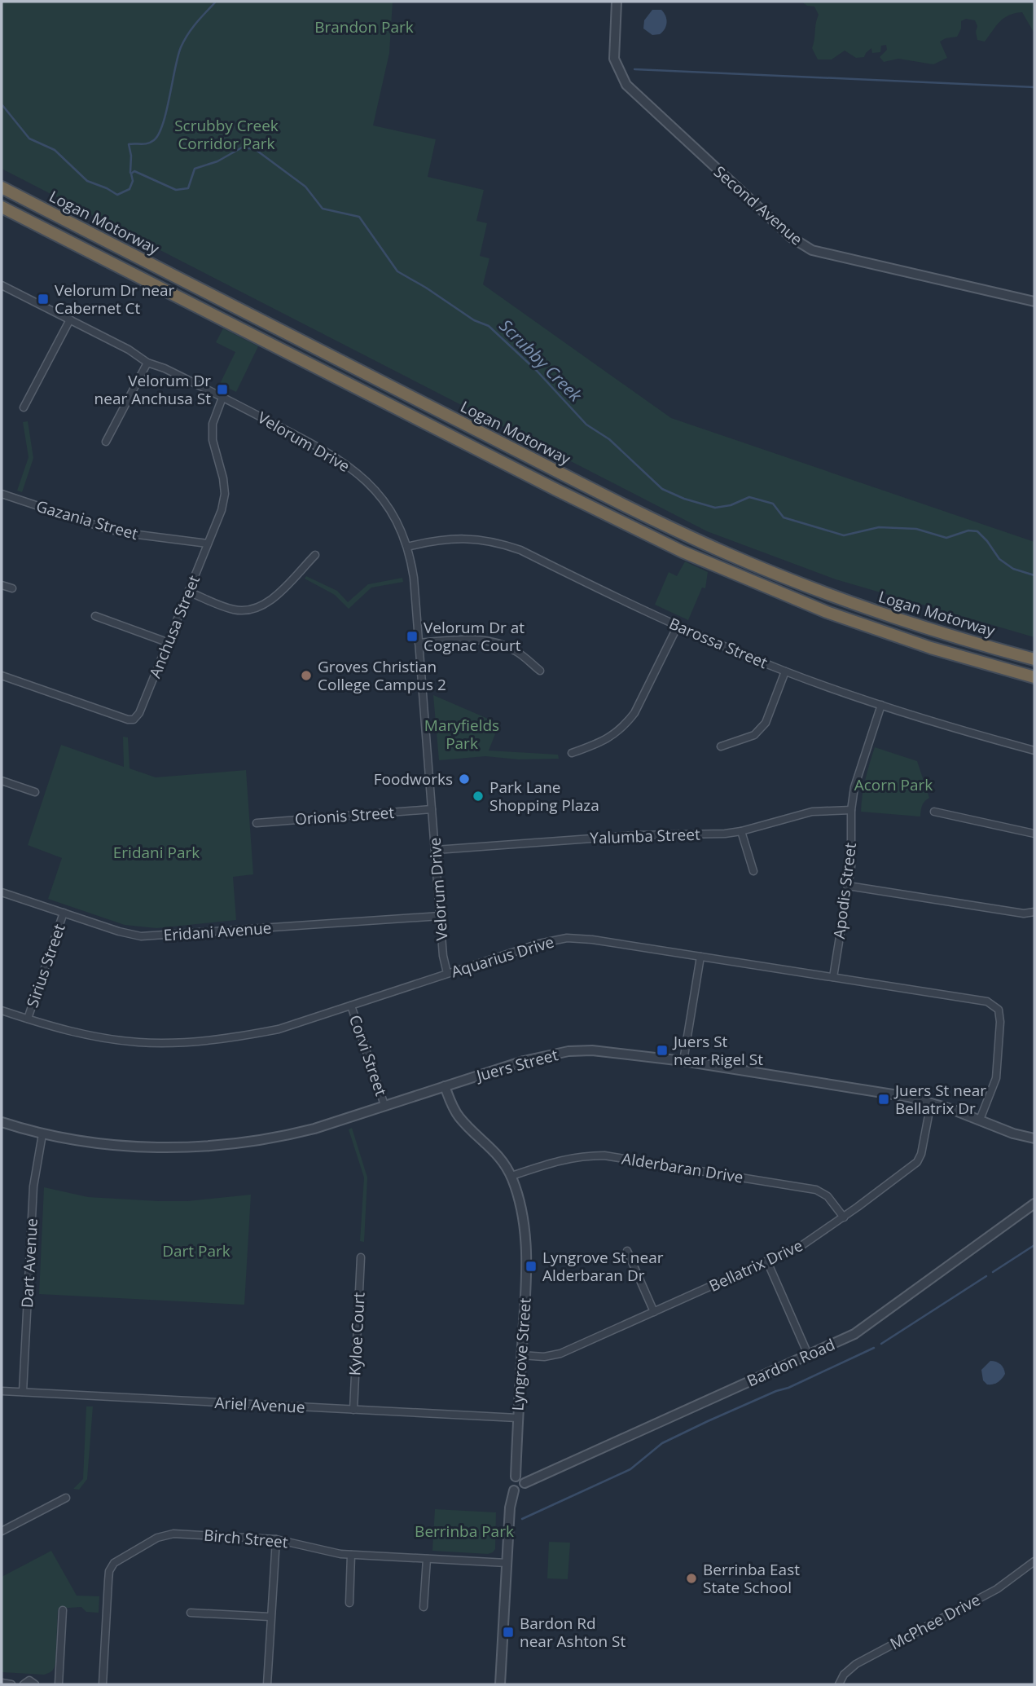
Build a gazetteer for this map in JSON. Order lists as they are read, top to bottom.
{
  "streets": {
    "highway": ["Logan Motorway"],
    "street": [
      "Second Avenue",
      "Velorum Drive",
      "Gazania Street",
      "Anchusa Street",
      "Barossa Street",
      "Orionis Street",
      "Yalumba Street",
      "Apodis Street",
      "Eridani Avenue",
      "Aquarius Drive",
      "Sirius Street",
      "Corvi Street",
      "Juers Street",
      "Alderbaran Drive",
      "Dart Avenue",
      "Bellatrix Drive",
      "Kyloe Court",
      "Lyngrove Street",
      "Bardon Road",
      "Ariel Avenue",
      "Birch Street",
      "McPhee Drive"
    ]
  },
  "crossings": [
    ["Velorum Drive", "Anchusa Street"],
    ["Velorum Drive", "Barossa Street"],
    ["Velorum Drive", "Orionis Street"],
    ["Velorum Drive", "Yalumba Street"],
    ["Velorum Drive", "Eridani Avenue"],
    ["Velorum Drive", "Aquarius Drive"],
    ["Gazania Street", "Anchusa Street"],
    ["Barossa Street", "Apodis Street"],
    ["Yalumba Street", "Apodis Street"],
    ["Apodis Street", "Aquarius Drive"],
    ["Eridani Avenue", "Sirius Street"],
    ["Aquarius Drive", "Sirius Street"],
    ["Aquarius Drive", "Corvi Street"],
    ["Aquarius Drive", "Juers Street"],
    ["Corvi Street", "Juers Street"],
    ["Juers Street", "Dart Avenue"],
    ["Juers Street", "Bellatrix Drive"],
    ["Juers Street", "Lyngrove Street"],
    ["Alderbaran Drive", "Bellatrix Drive"],
    ["Alderbaran Drive", "Lyngrove Street"],
    ["Dart Avenue", "Ariel Avenue"],
    ["Bellatrix Drive", "Lyngrove Street"],
    ["Kyloe Court", "Ariel Avenue"],
    ["Lyngrove Street", "Bardon Road"],
    ["Lyngrove Street", "Ariel Avenue"]
  ],
  "water": ["Scrubby Creek"],
  "parks": [
    "Brandon Park",
    "Scrubby Creek Corridor Park",
    "Maryfields Park",
    "Acorn Park",
    "Eridani Park",
    "Dart Park",
    "Berrinba Park"
  ],
  "places": {
    "transit": [
      "Velorum Dr near Cabernet Ct",
      "Velorum Dr near Anchusa St",
      "Velorum Dr at Cognac Court",
      "Juers St near Rigel St",
      "Juers St near Bellatrix Dr",
      "Lyngrove St near Alderbaran Dr",
      "Bardon Rd near Ashton St"
    ],
    "other": [
      "Groves Christian College Campus 2",
      "Foodworks",
      "Park Lane Shopping Plaza",
      "Berrinba East State School"
    ]
  }
}
